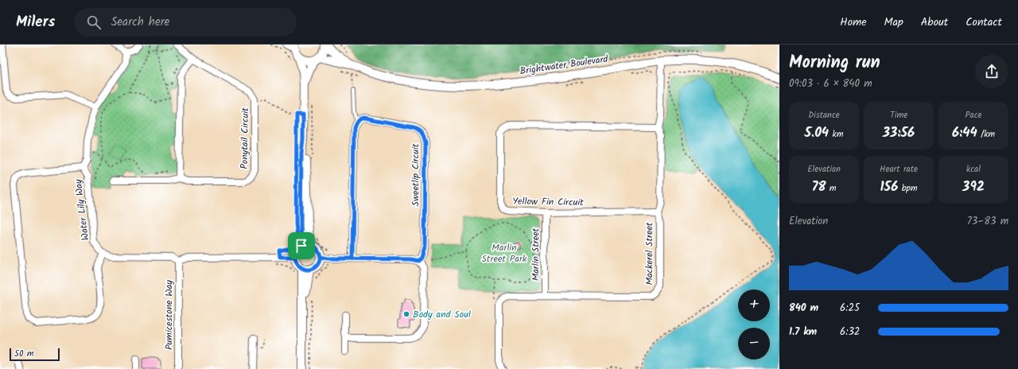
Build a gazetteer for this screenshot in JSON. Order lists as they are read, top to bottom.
{
  "streets": {
    "street": [
      "Brightwater Boulevard",
      "Ponytail Circuit",
      "Sweetlip Circuit",
      "Yellow Fin Circuit",
      "Water Lily Way",
      "Mackerel Street",
      "Marlin Street",
      "Pumicestone Way"
    ]
  },
  "crossings": [
    ["Brightwater Boulevard", "Mackerel Street"],
    ["Yellow Fin Circuit", "Mackerel Street"],
    ["Yellow Fin Circuit", "Marlin Street"],
    ["Mackerel Street", "Marlin Street"]
  ],
  "parks": ["Marlin Street Park"],
  "places": ["Body and Soul"],
  "scale_bar": "50 m",
  "page": {
    "header": "Milers",
    "search": "Search here",
    "nav": [
      "Home",
      "Map",
      "About",
      "Contact"
    ],
    "heading": ["Morning run", "09:03 · 6 × 840 m"],
    "stats": [
      ["Distance", "5.04 km"],
      ["Time", "33:56"],
      ["Pace", "6:44 /km"],
      ["Elevation", "78 m"],
      ["Heart rate", "156 bpm"],
      ["kcal", "392"]
    ],
    "chart": ["Elevation", "73–83 m"],
    "map_buttons": ["+", "−"],
    "list": [
      {
        "name": "840 m",
        "note": "6:25"
      },
      {
        "name": "1.7 km",
        "note": "6:32"
      }
    ],
    "scale": "50 m"
  }
}
